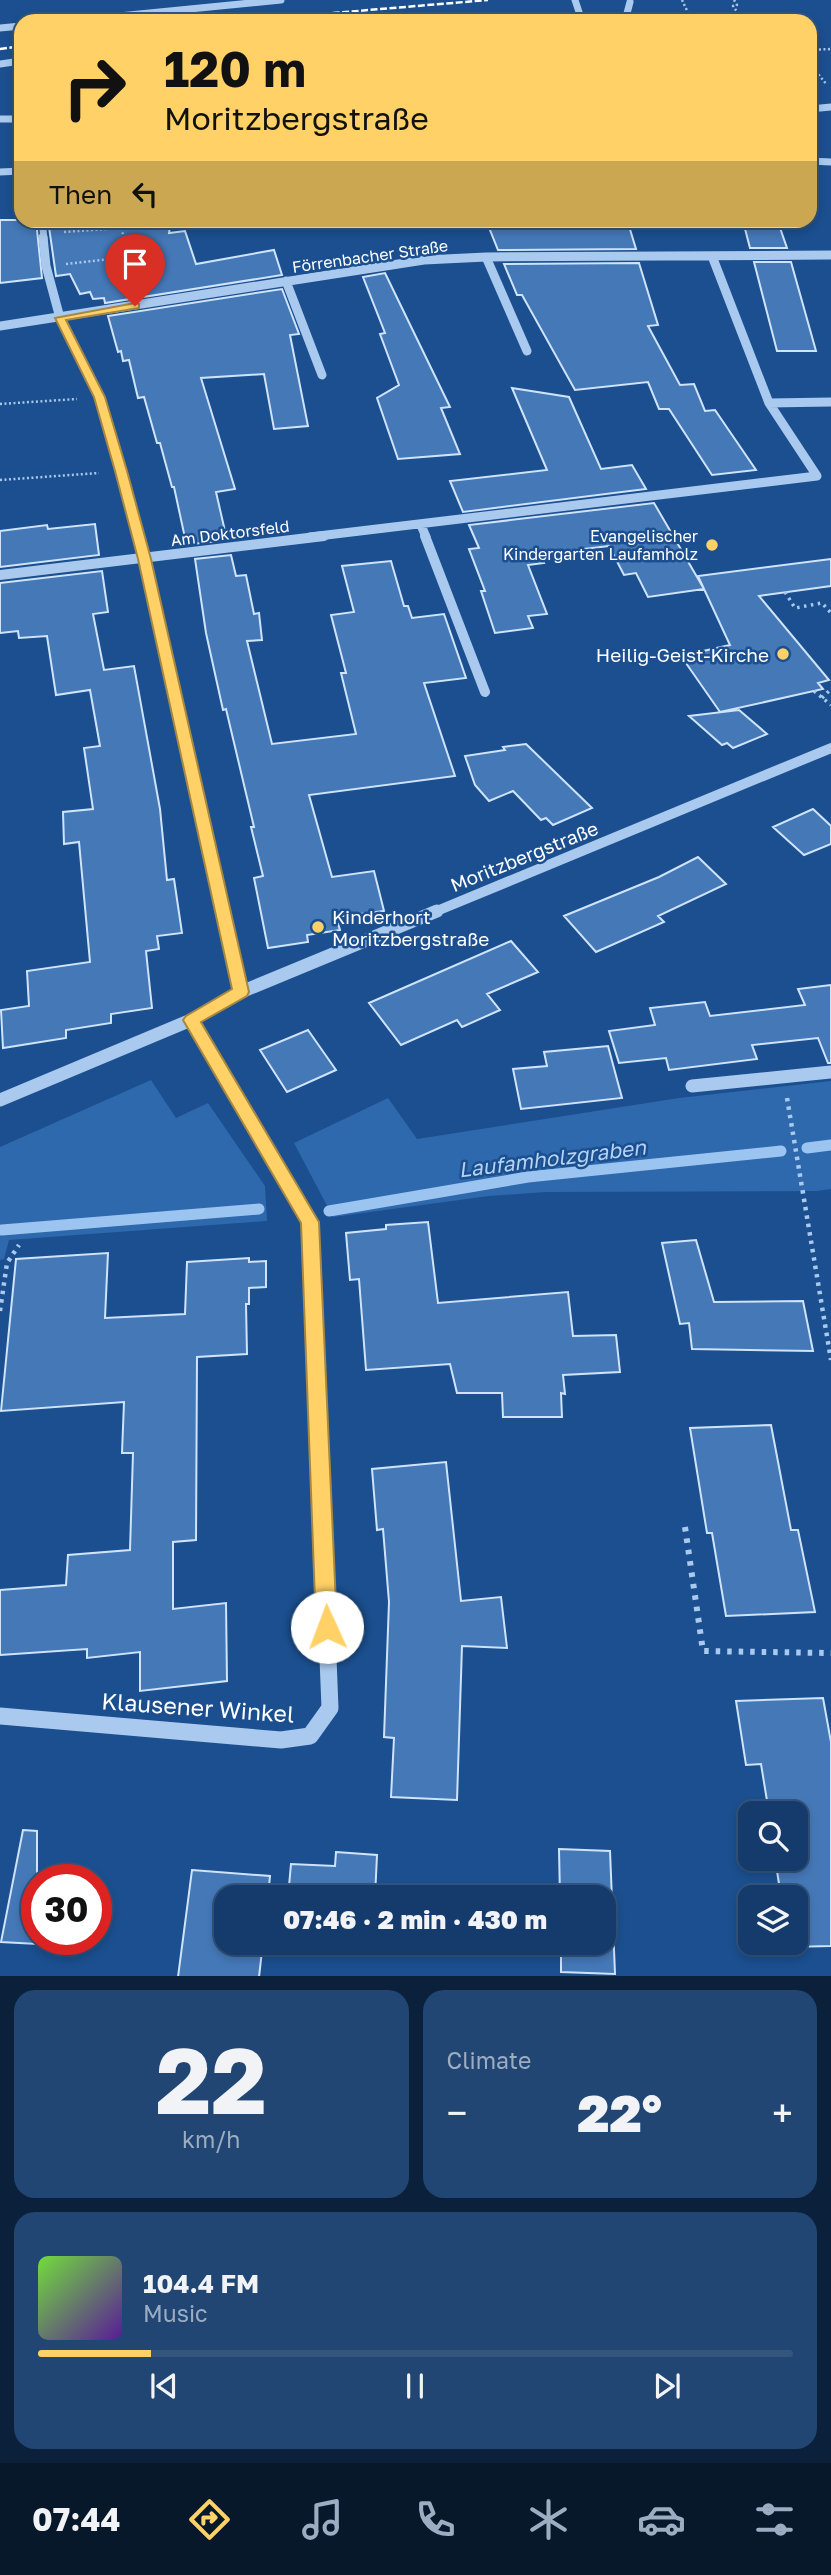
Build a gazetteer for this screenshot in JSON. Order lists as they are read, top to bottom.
{
  "streets": {
    "street": [
      "Förrenbacher Straße",
      "Am Doktorsfeld",
      "Moritzbergstraße",
      "Klausener Winkel"
    ]
  },
  "crossings": [
    ["Moritzbergstraße", "Klausener Winkel"]
  ],
  "water": ["Laufamholzgraben"],
  "places": ["Evangelischer Kindergarten Laufamholz", "Heilig-Geist-Kirche", "Kinderhort Moritzbergstraße"],
  "page": {
    "turn": ["120 m", "Moritzbergstraße"],
    "then": "Then",
    "limit": "30",
    "trip": "07:46 · 2 min · 430 m",
    "tile": [
      ["22", "km/h"],
      "Climate"
    ],
    "heat": ["−", "22°", "+"],
    "song": ["104.4 FM", "Music"],
    "tabs": "07:44"
  }
}
